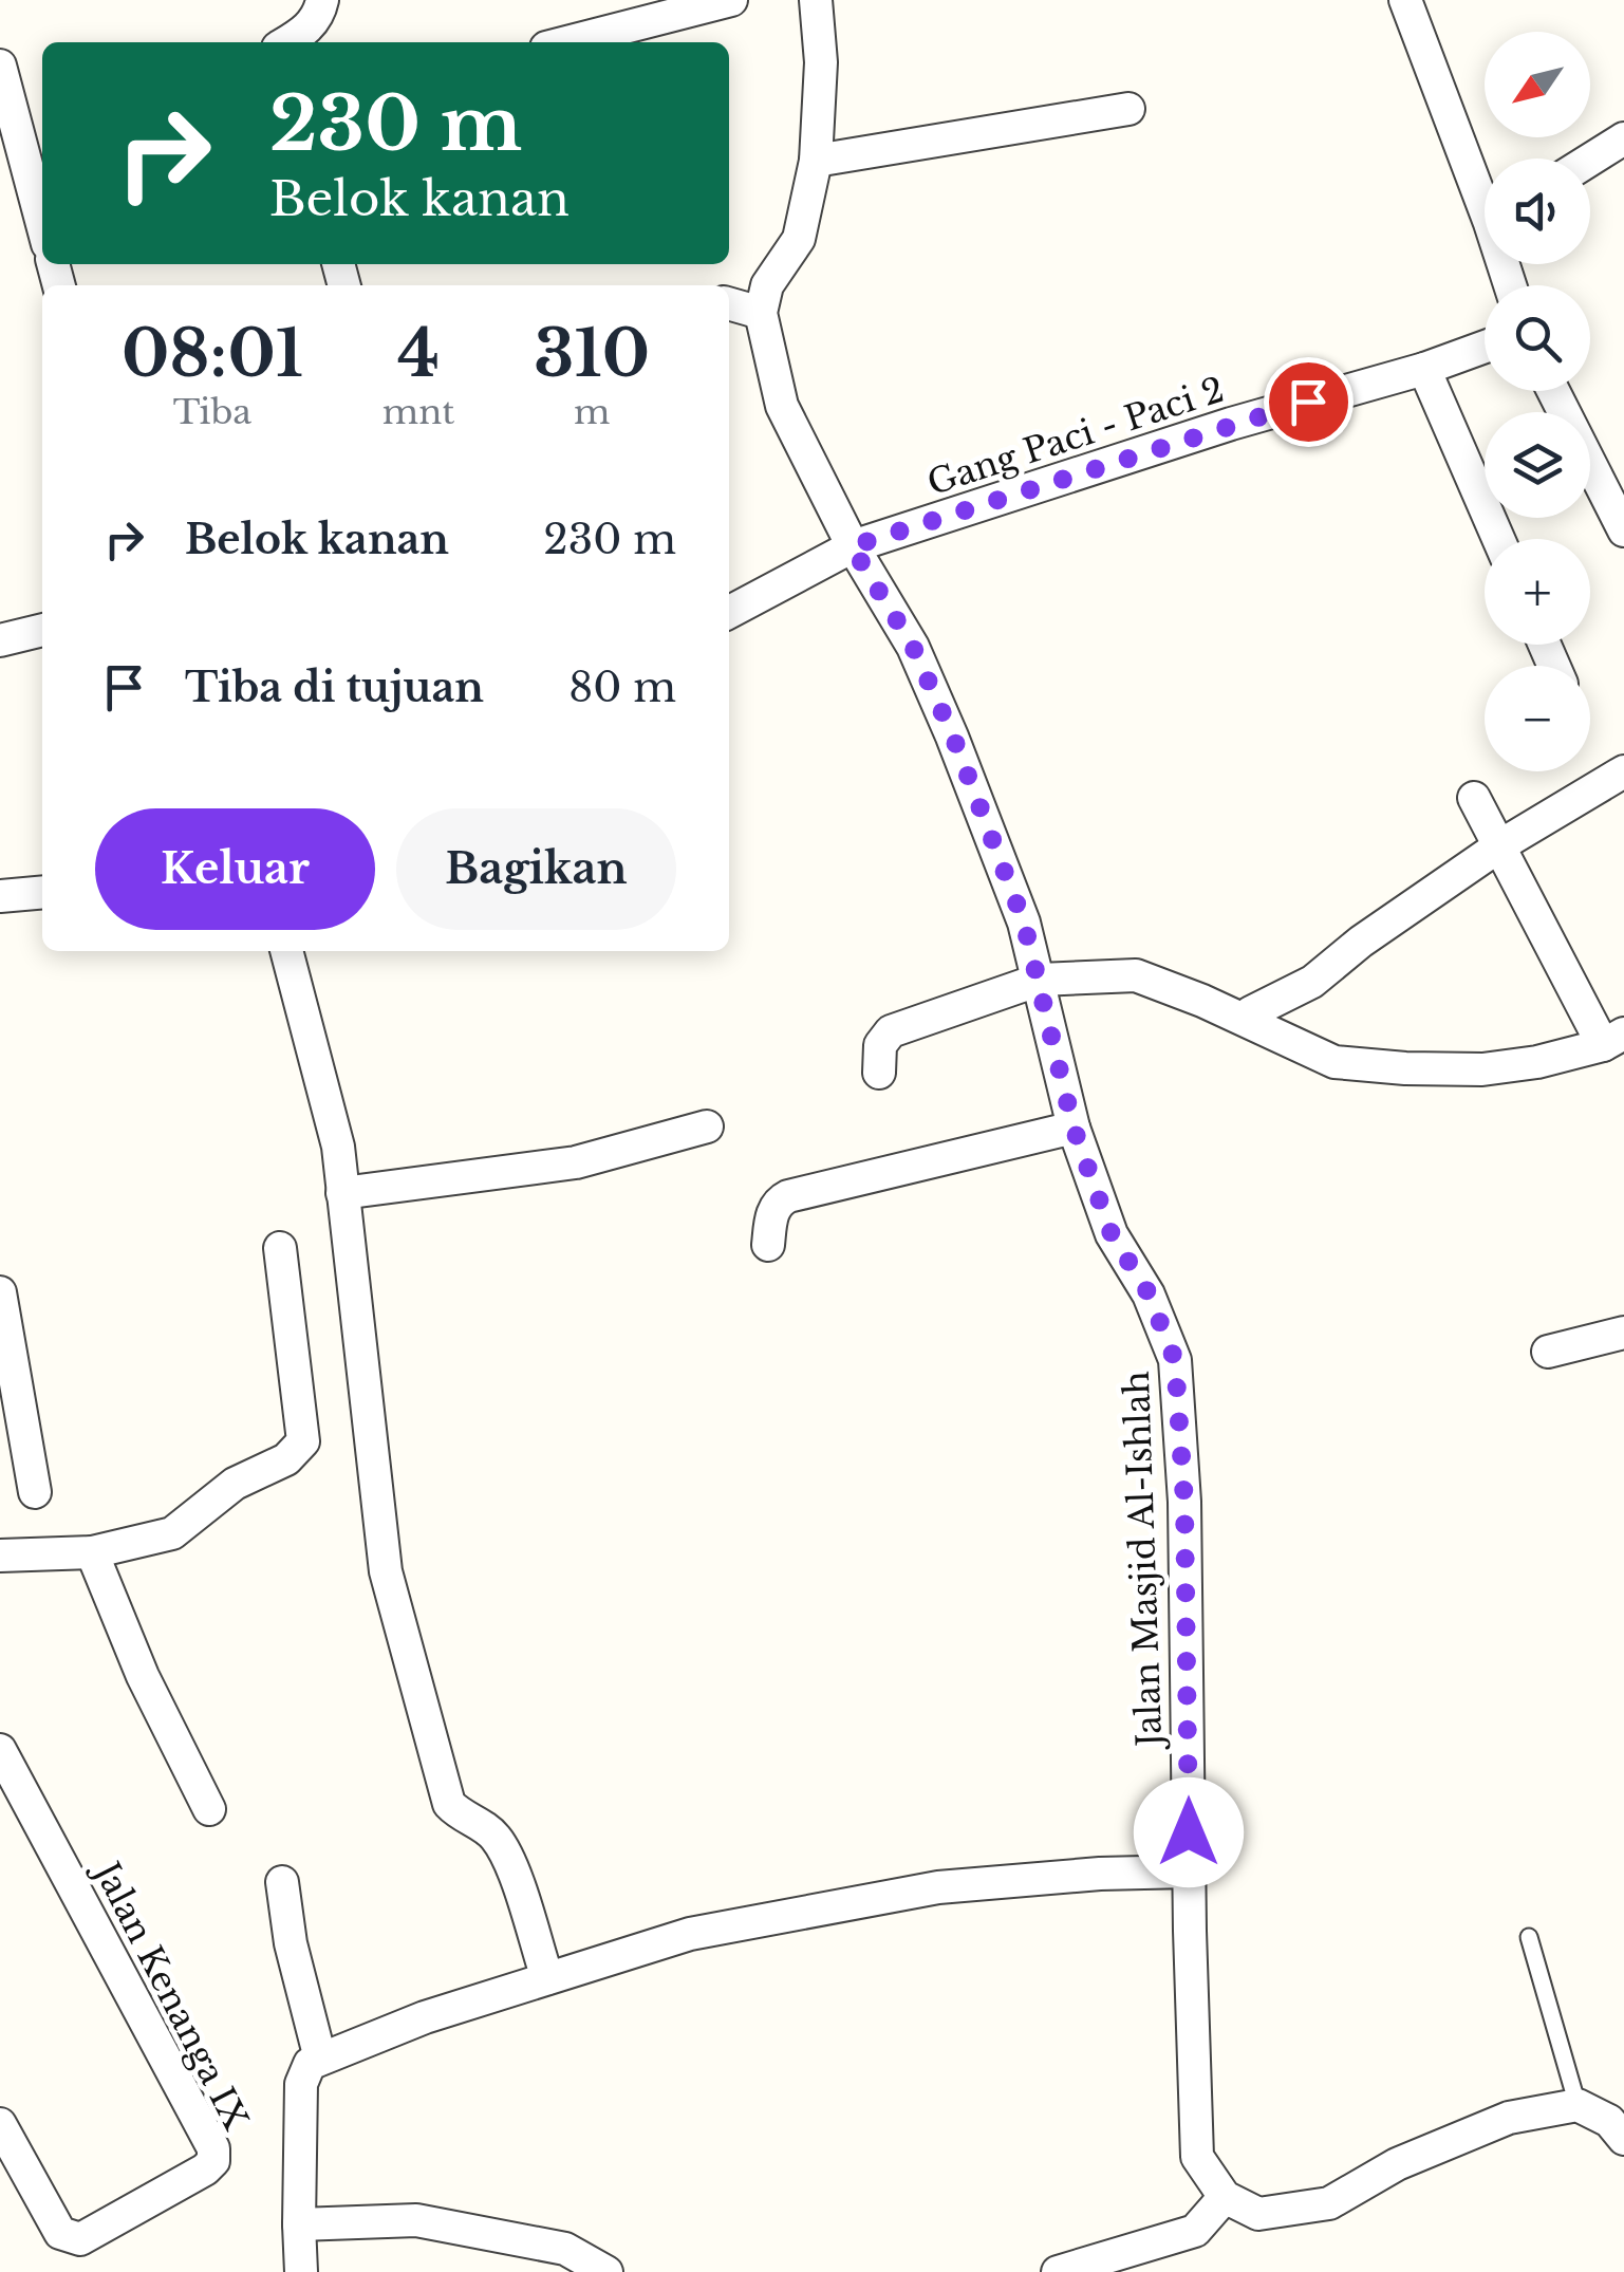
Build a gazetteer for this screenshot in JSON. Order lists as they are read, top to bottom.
{
  "streets": {
    "street": ["Gang Paci - Paci 2", "Jalan Masjid Al-Ishlah", "Jalan Kenanga IX"]
  },
  "crossings": [
    ["Gang Paci - Paci 2", "Jalan Masjid Al-Ishlah"]
  ],
  "north": "bottom left",
  "page": {
    "map_buttons": ["+", "−"],
    "turn": ["230 m", "Belok kanan"],
    "eta": [
      "08:01",
      "Tiba",
      "4",
      "mnt",
      "310",
      "m"
    ],
    "list": [
      {
        "name": "Belok kanan",
        "value": "230 m"
      },
      {
        "name": "Tiba di tujuan",
        "value": "80 m"
      }
    ],
    "buttons": ["Keluar", "Bagikan"]
  }
}
